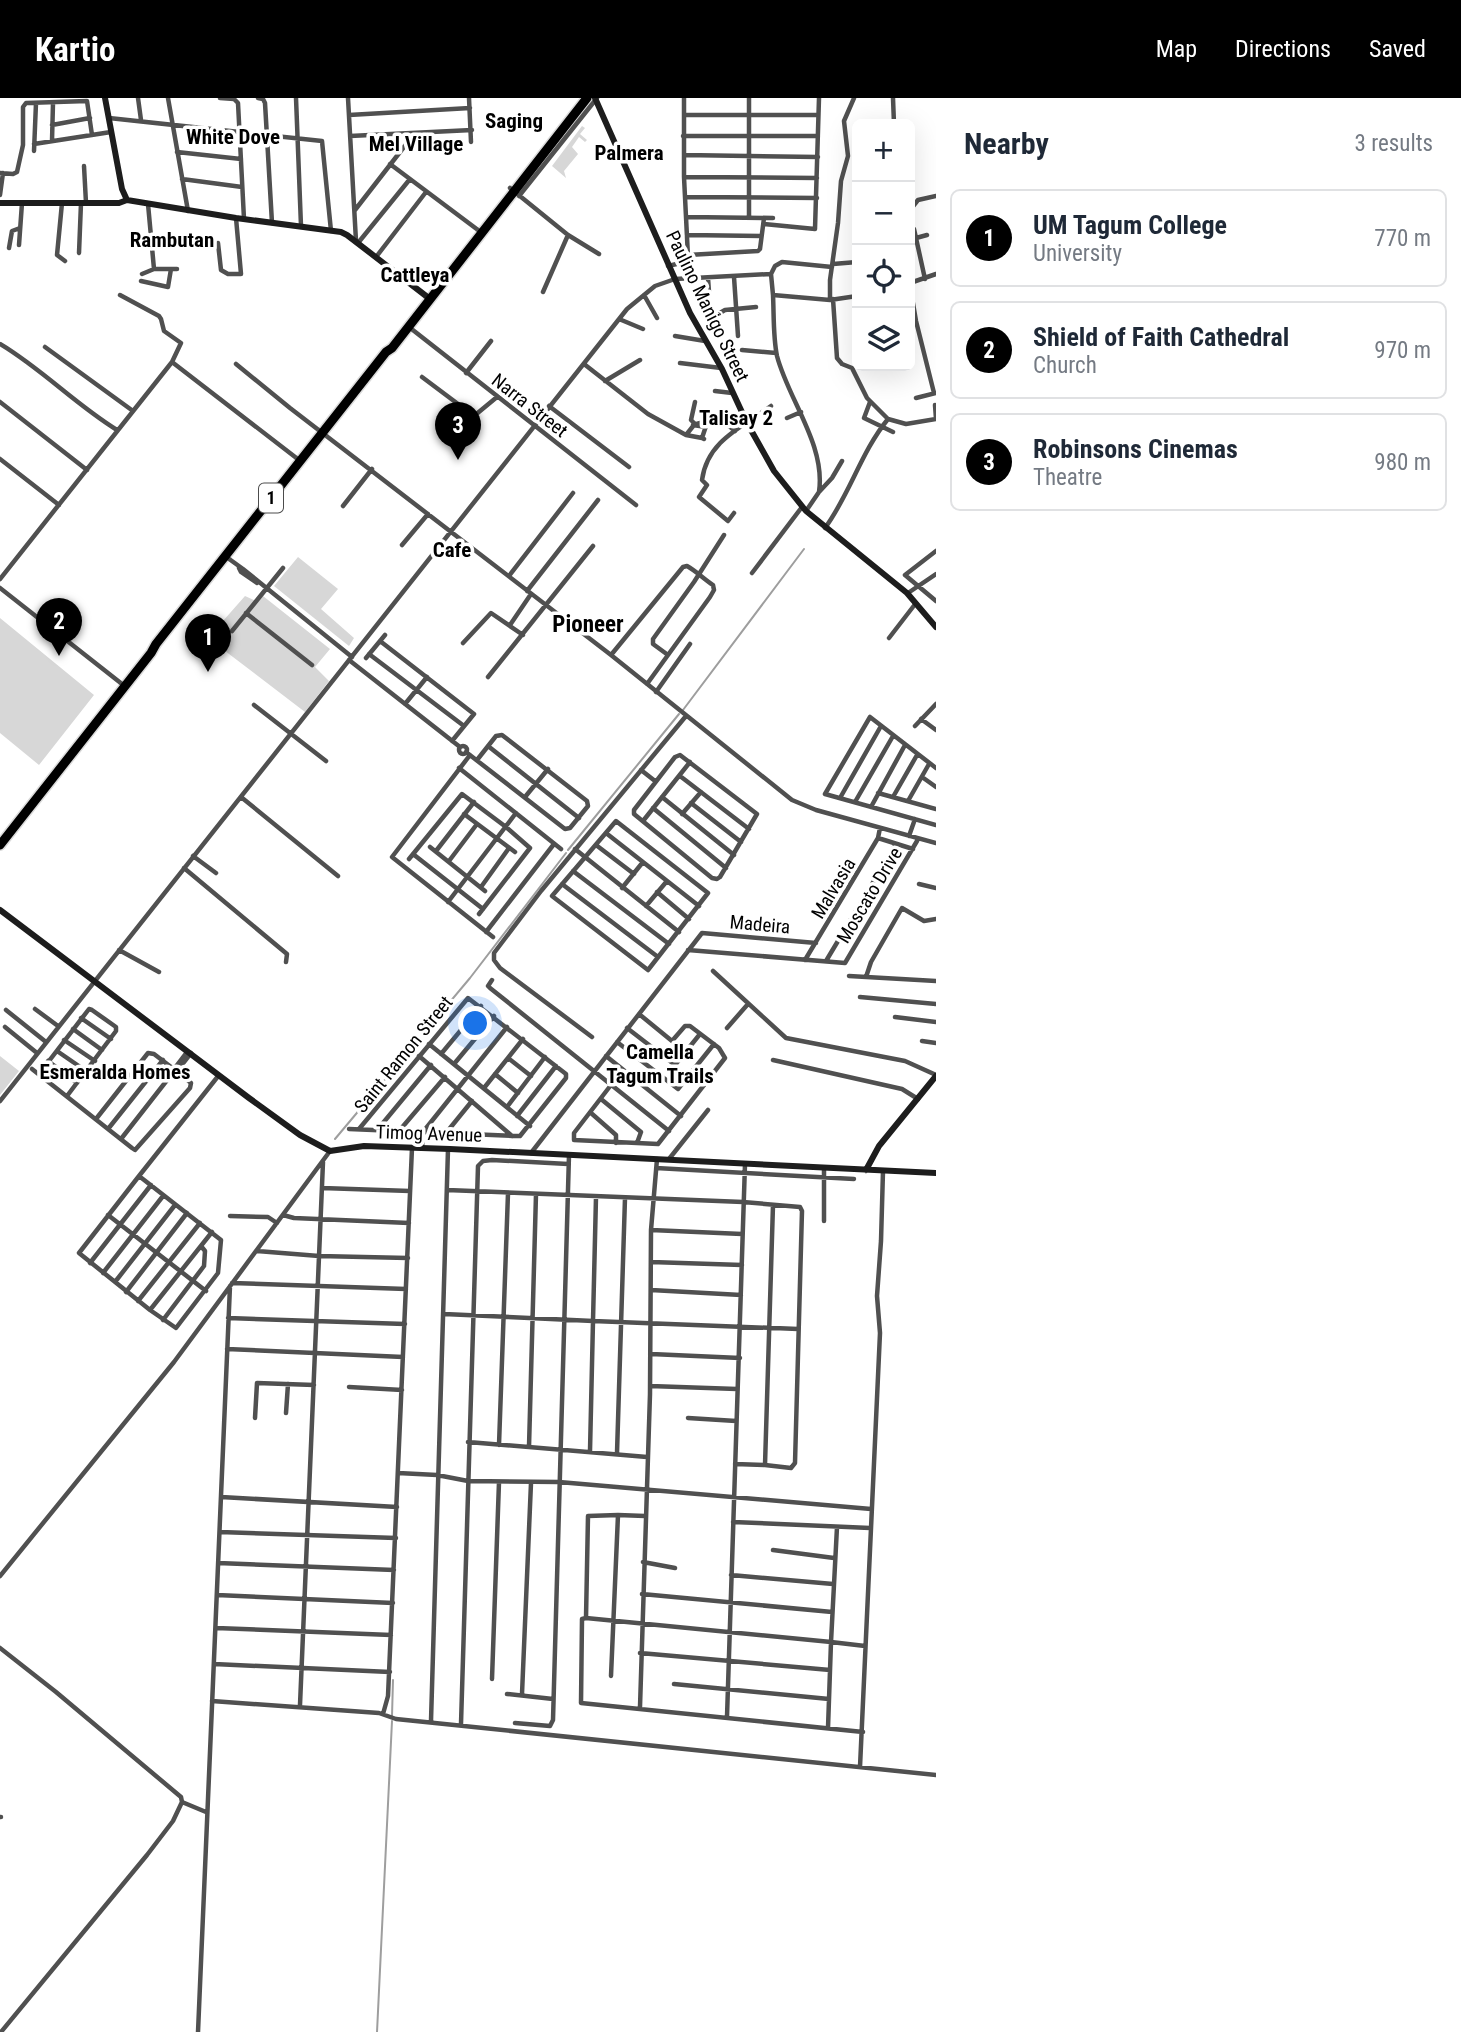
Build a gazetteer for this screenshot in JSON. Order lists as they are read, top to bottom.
{
  "streets": {
    "highway": ["1"],
    "street": [
      "Paulino Manigo Street",
      "Narra Street",
      "Malvasia",
      "Moscato Drive",
      "Madeira",
      "Saint Ramon Street",
      "Timog Avenue"
    ]
  },
  "crossings": [
    ["Paulino Manigo Street", "1"],
    ["Narra Street", "1"],
    ["Malvasia", "Madeira"]
  ],
  "districts": [
    "Saging",
    "White Dove",
    "Mel Village",
    "Palmera",
    "Rambutan",
    "Cattleya",
    "Talisay 2",
    "Cafe",
    "Pioneer",
    "Camella Tagum Trails",
    "Esmeralda Homes"
  ],
  "page": {
    "header": "Kartio",
    "nav": ["Map", "Directions", "Saved"],
    "heading": ["Nearby", "3 results"],
    "map_buttons": ["+", "−"],
    "list": [
      {
        "mark": "1",
        "name": "UM Tagum College",
        "note": "University",
        "value": "770 m"
      },
      {
        "mark": "2",
        "name": "Shield of Faith Cathedral",
        "note": "Church",
        "value": "970 m"
      },
      {
        "mark": "3",
        "name": "Robinsons Cinemas",
        "note": "Theatre",
        "value": "980 m"
      }
    ],
    "pins": ["3", "2", "1"]
  }
}
